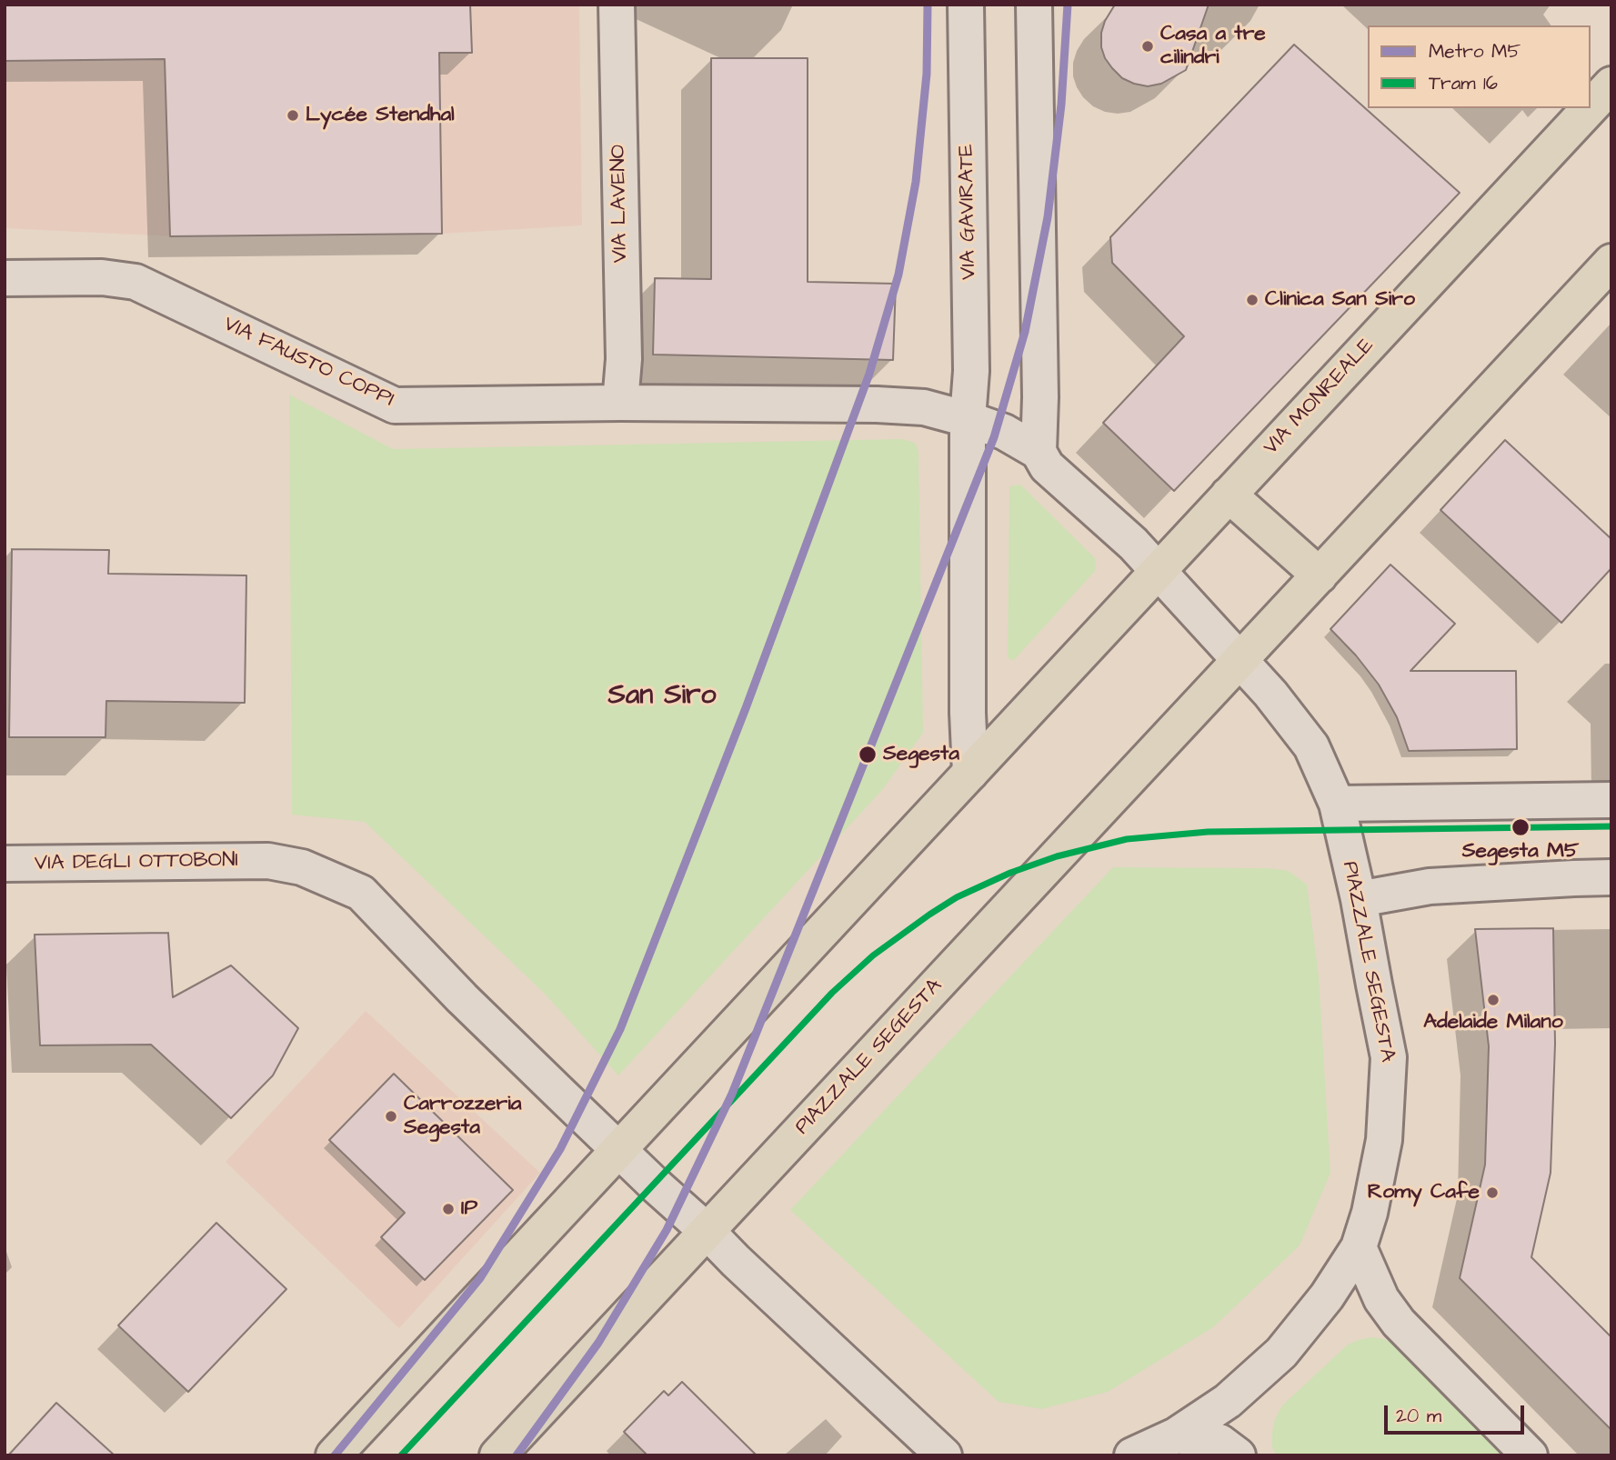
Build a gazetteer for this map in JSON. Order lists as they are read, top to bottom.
{
  "streets": {
    "main road": ["VIA MONREALE", "PIAZZALE SEGESTA"],
    "street": [
      "VIA LAVENO",
      "VIA GAVIRATE",
      "VIA FAUSTO COPPI",
      "VIA DEGLI OTTOBONI"
    ]
  },
  "crossings": [
    ["VIA LAVENO", "VIA FAUSTO COPPI"],
    ["VIA LAVENO", "PIAZZALE SEGESTA"],
    ["VIA GAVIRATE", "PIAZZALE SEGESTA"],
    ["VIA FAUSTO COPPI", "PIAZZALE SEGESTA"],
    ["VIA MONREALE", "PIAZZALE SEGESTA"]
  ],
  "districts": ["San Siro"],
  "places": [
    "Casa a tre cilindri",
    "Lycée Stendhal",
    "Clinica San Siro",
    "Segesta",
    "Segesta M5",
    "Adelaide Milano",
    "Carrozzeria Segesta",
    "Romy Cafe",
    "IP"
  ],
  "lines": ["metro line M5", "tram line 16"],
  "legend": ["Metro M5", "Tram 16"],
  "scale_bar": "20 m"
}
